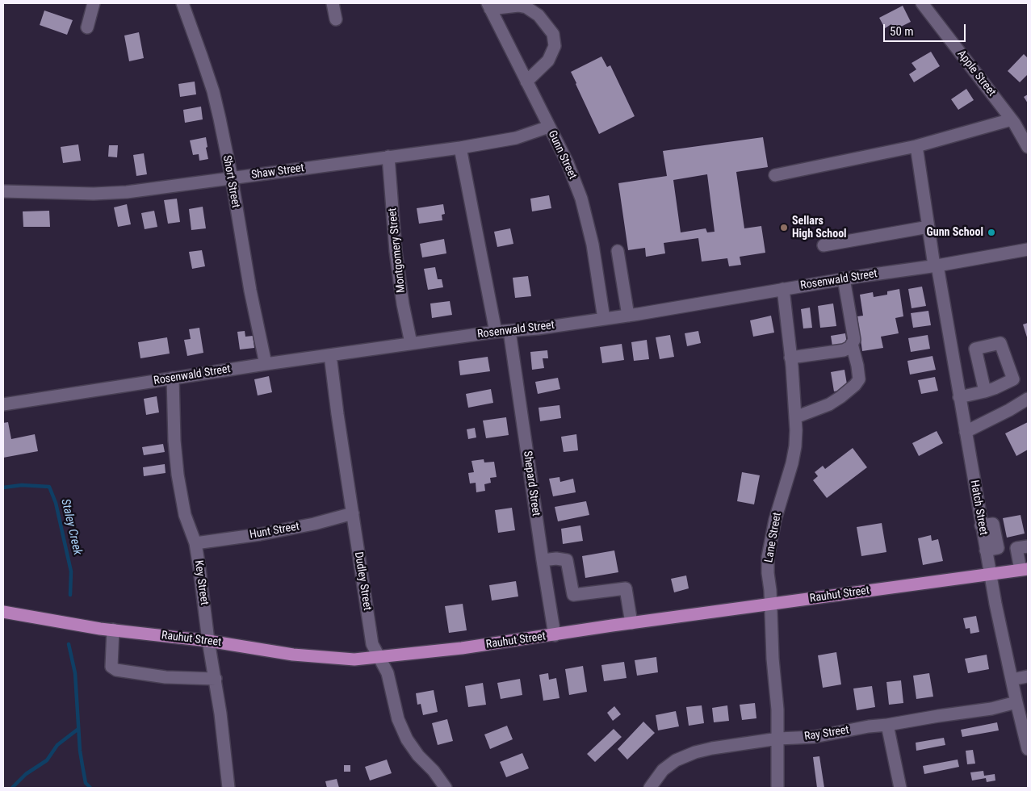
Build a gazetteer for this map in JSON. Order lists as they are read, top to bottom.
{
  "streets": {
    "main road": ["Rauhut Street"],
    "street": [
      "Apple Street",
      "Gunn Street",
      "Shaw Street",
      "Short Street",
      "Montgomery Street",
      "Rosenwald Street",
      "Shepard Street",
      "Hatch Street",
      "Hunt Street",
      "Lane Street",
      "Dudley Street",
      "Key Street",
      "Ray Street"
    ]
  },
  "crossings": [
    ["Gunn Street", "Shaw Street"],
    ["Gunn Street", "Rosenwald Street"],
    ["Shaw Street", "Short Street"],
    ["Shaw Street", "Montgomery Street"],
    ["Short Street", "Rosenwald Street"],
    ["Montgomery Street", "Rosenwald Street"],
    ["Rosenwald Street", "Shepard Street"],
    ["Rosenwald Street", "Hatch Street"],
    ["Rosenwald Street", "Lane Street"],
    ["Rosenwald Street", "Dudley Street"],
    ["Rosenwald Street", "Key Street"],
    ["Shepard Street", "Rauhut Street"],
    ["Hatch Street", "Rauhut Street"],
    ["Hatch Street", "Ray Street"],
    ["Hunt Street", "Dudley Street"],
    ["Hunt Street", "Key Street"],
    ["Lane Street", "Rauhut Street"],
    ["Lane Street", "Ray Street"],
    ["Dudley Street", "Rauhut Street"],
    ["Key Street", "Rauhut Street"]
  ],
  "water": ["Staley Creek"],
  "places": ["Sellars High School", "Gunn School"],
  "scale_bar": "50 m"
}
